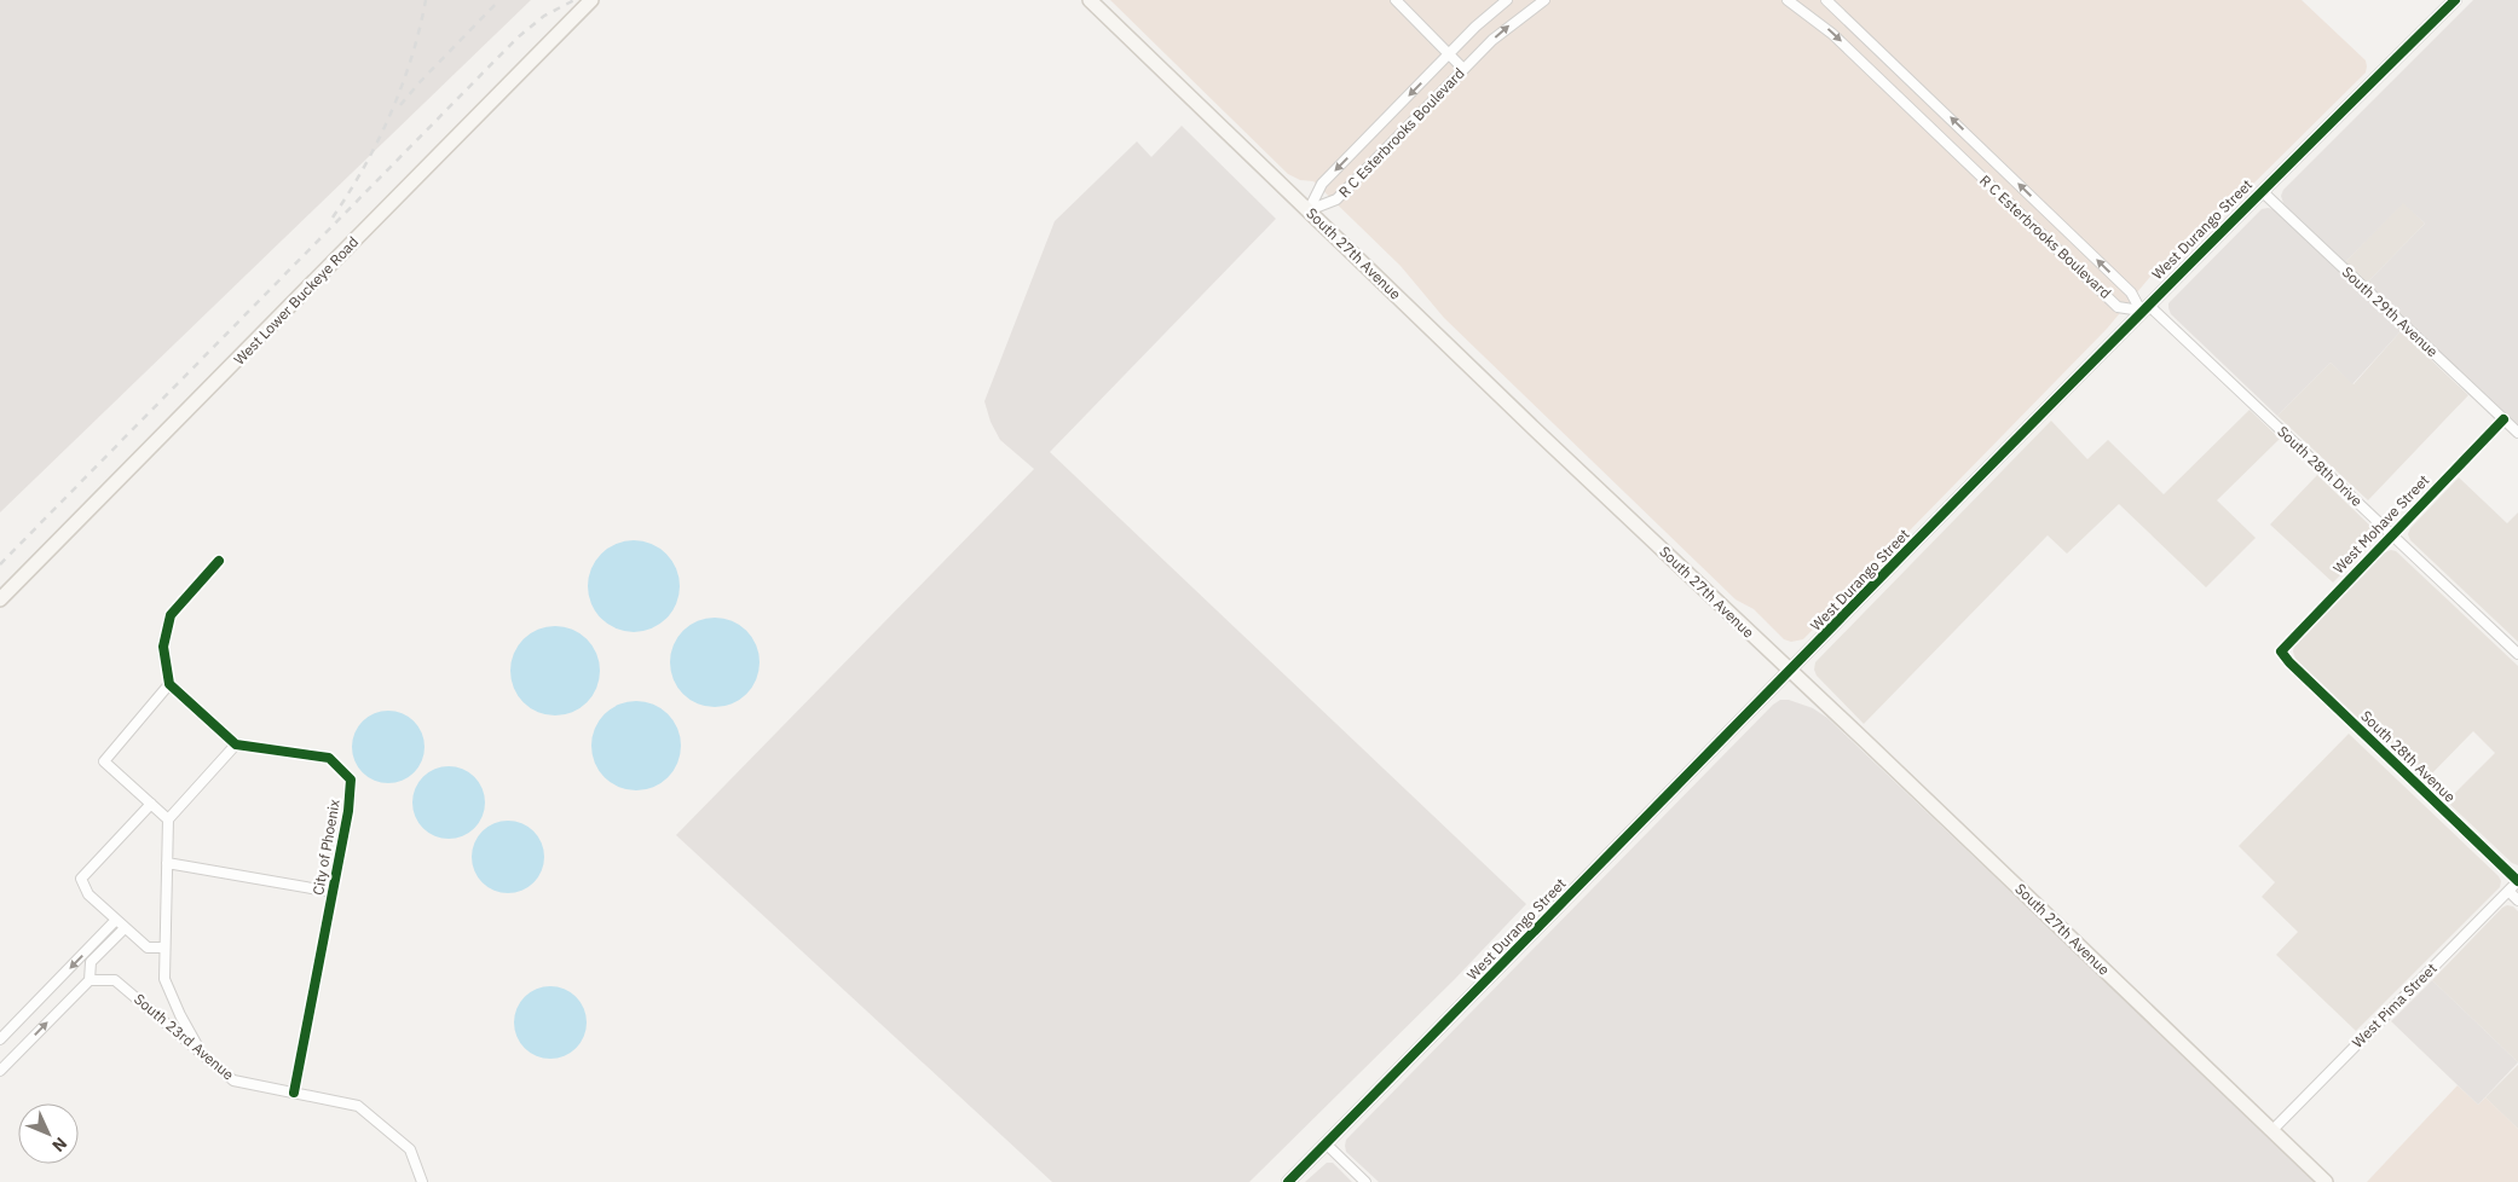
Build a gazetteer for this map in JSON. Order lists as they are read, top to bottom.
{
  "streets": {
    "main road": ["South 27th Avenue", "West Lower Buckeye Road"],
    "street": [
      "R C Esterbrooks Boulevard",
      "West Durango Street",
      "South 29th Avenue",
      "South 28th Drive",
      "West Mohave Street",
      "South 28th Avenue",
      "City of Phoenix",
      "West Pima Street",
      "South 23rd Avenue"
    ]
  },
  "crossings": [
    ["R C Esterbrooks Boulevard", "West Durango Street"],
    ["R C Esterbrooks Boulevard", "South 27th Avenue"],
    ["R C Esterbrooks Boulevard", "South 28th Drive"],
    ["West Durango Street", "South 27th Avenue"],
    ["West Durango Street", "South 29th Avenue"],
    ["West Durango Street", "South 28th Drive"],
    ["South 27th Avenue", "West Pima Street"],
    ["South 29th Avenue", "West Mohave Street"],
    ["South 28th Drive", "West Mohave Street"],
    ["West Mohave Street", "South 28th Avenue"],
    ["South 28th Avenue", "West Pima Street"],
    ["City of Phoenix", "South 23rd Avenue"]
  ],
  "north": "bottom right"
}
